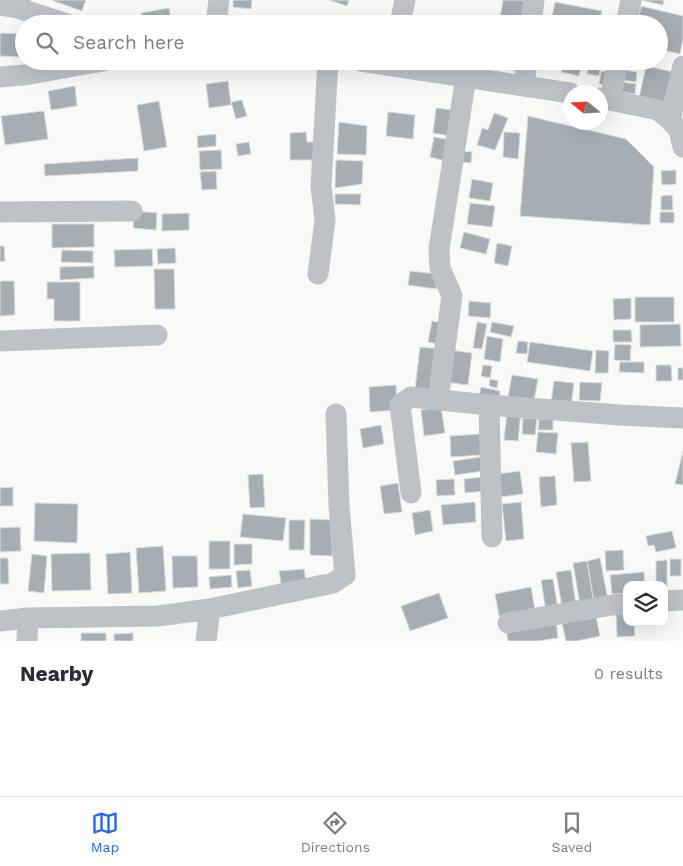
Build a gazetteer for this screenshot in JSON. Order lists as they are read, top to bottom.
{
  "north": "left",
  "page": {
    "search": "Search here",
    "heading": ["Nearby", "0 results"],
    "nav": ["Map", "Directions", "Saved"]
  }
}
